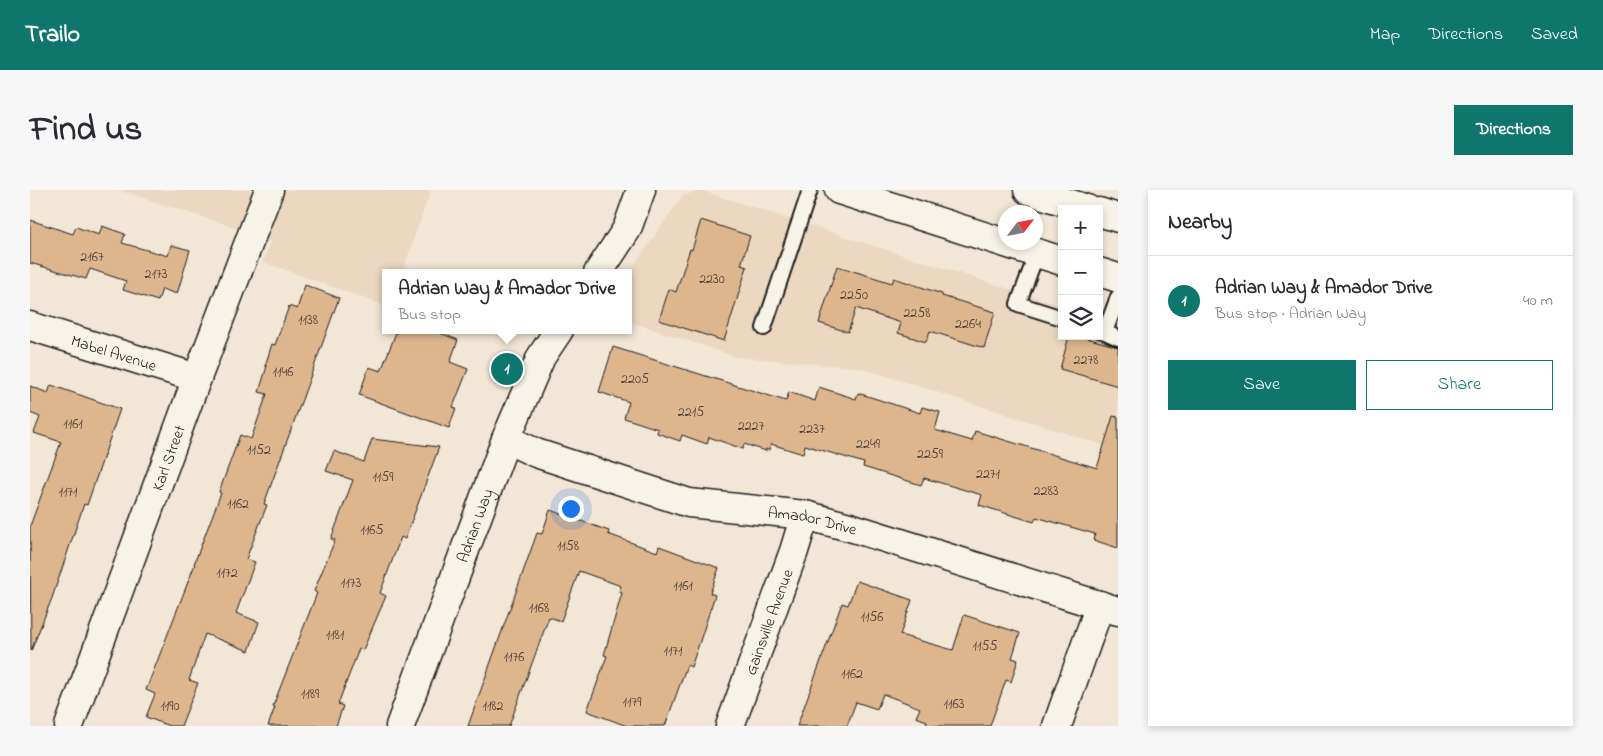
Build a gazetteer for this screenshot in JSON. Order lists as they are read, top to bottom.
{
  "streets": {
    "street": [
      "Mabel Avenue",
      "Karl Street",
      "Amador Drive",
      "Adrian Way",
      "Gainsville Avenue"
    ]
  },
  "crossings": [
    ["Mabel Avenue", "Karl Street"],
    ["Amador Drive", "Adrian Way"],
    ["Amador Drive", "Gainsville Avenue"]
  ],
  "house_numbers": [
    "2167",
    "2173",
    "2230",
    "2250",
    "2258",
    "1138",
    "2264",
    "2278",
    "1146",
    "2205",
    "2215",
    "1161",
    "2227",
    "2237",
    "2249",
    "1152",
    "2259",
    "2271",
    "1159",
    "2283",
    "1171",
    "1162",
    "1165",
    "1158",
    "1172",
    "1173",
    "1161",
    "1168",
    "1156",
    "1181",
    "1155",
    "1171",
    "1176",
    "1162",
    "1189",
    "1179",
    "1163",
    "1190",
    "1182"
  ],
  "north": "top right",
  "page": {
    "header": "Trailo",
    "nav": ["Map", "Directions", "Saved"],
    "title": "Find us",
    "buttons": [
      "Directions",
      ["Save", "Share"]
    ],
    "heading": "Nearby",
    "map_buttons": ["+", "−"],
    "list": [
      {
        "mark": "1",
        "name": "Adrian Way & Amador Drive",
        "note": "Bus stop · Adrian Way",
        "value": "40 m"
      }
    ],
    "popup": ["Adrian Way & Amador Drive", "Bus stop"],
    "pins": "1"
  }
}
